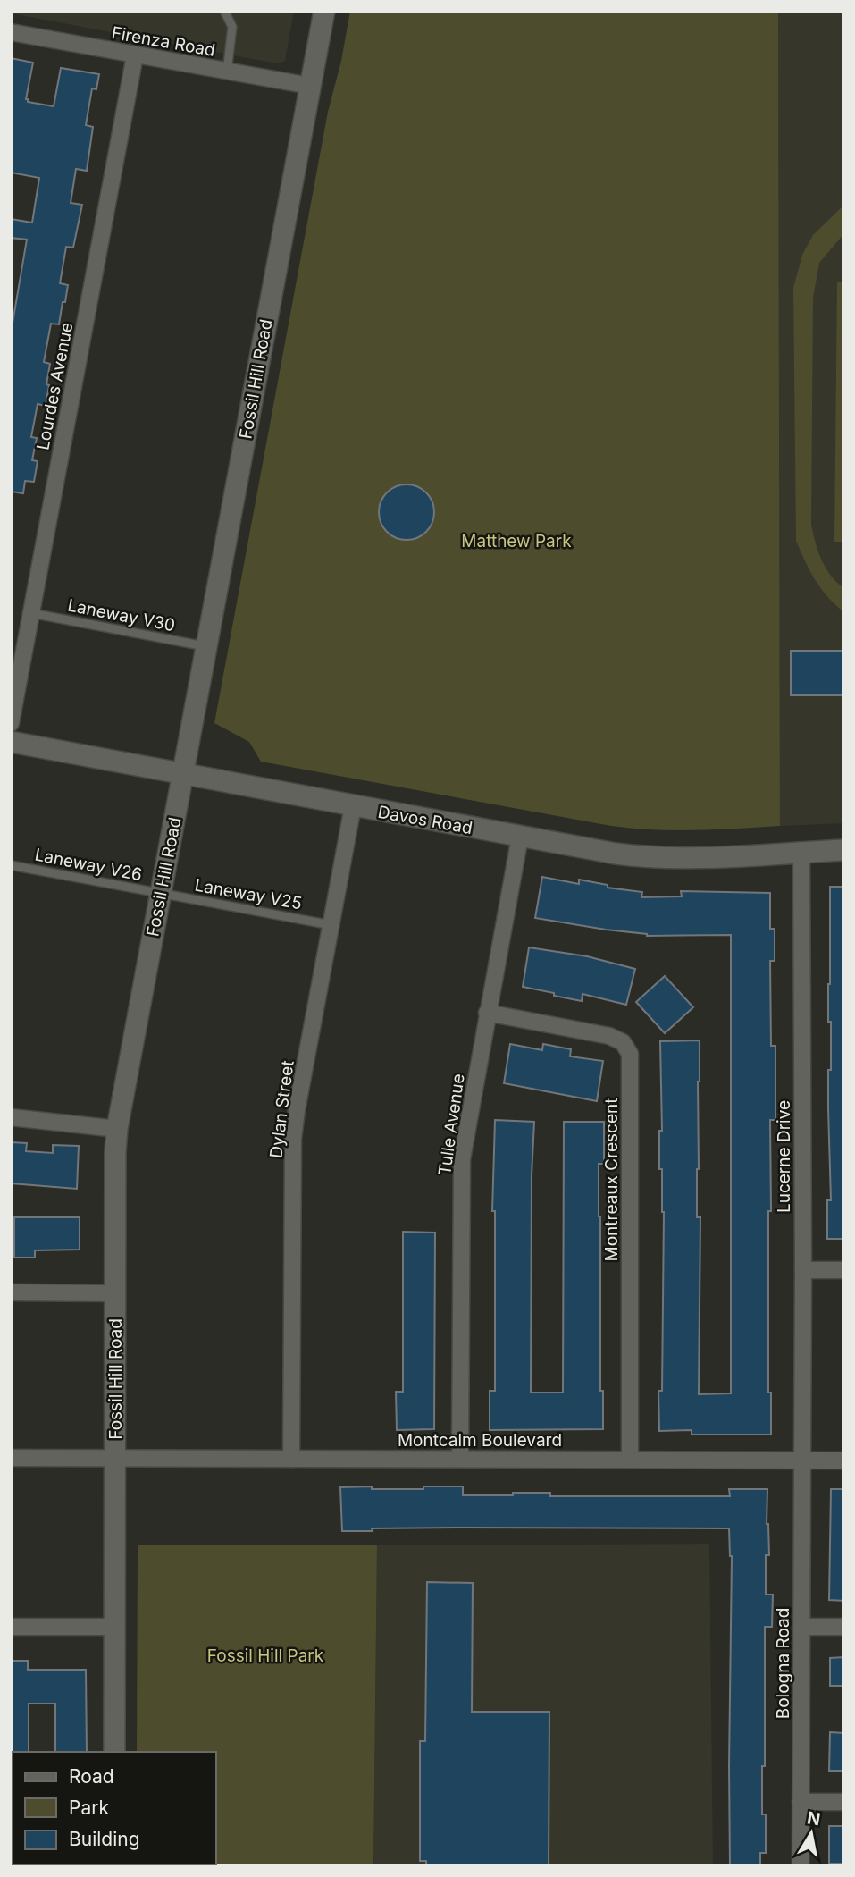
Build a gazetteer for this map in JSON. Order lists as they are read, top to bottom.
{
  "streets": {
    "street": [
      "Firenza Road",
      "Fossil Hill Road",
      "Lourdes Avenue",
      "Davos Road",
      "Dylan Street",
      "Tulle Avenue",
      "Lucerne Drive",
      "Montreaux Crescent",
      "Montcalm Boulevard",
      "Bologna Road"
    ],
    "lane": ["Laneway V30", "Laneway V26", "Laneway V25"]
  },
  "crossings": [
    ["Firenza Road", "Fossil Hill Road"],
    ["Firenza Road", "Lourdes Avenue"],
    ["Fossil Hill Road", "Laneway V30"],
    ["Fossil Hill Road", "Davos Road"],
    ["Fossil Hill Road", "Laneway V26"],
    ["Fossil Hill Road", "Laneway V25"],
    ["Fossil Hill Road", "Montcalm Boulevard"],
    ["Lourdes Avenue", "Laneway V30"],
    ["Davos Road", "Dylan Street"],
    ["Davos Road", "Tulle Avenue"],
    ["Davos Road", "Lucerne Drive"],
    ["Laneway V26", "Laneway V25"],
    ["Laneway V25", "Dylan Street"],
    ["Dylan Street", "Montcalm Boulevard"],
    ["Tulle Avenue", "Montreaux Crescent"],
    ["Tulle Avenue", "Montcalm Boulevard"],
    ["Lucerne Drive", "Montcalm Boulevard"],
    ["Lucerne Drive", "Bologna Road"],
    ["Montreaux Crescent", "Montcalm Boulevard"],
    ["Montcalm Boulevard", "Bologna Road"]
  ],
  "parks": ["Matthew Park", "Fossil Hill Park"],
  "legend": ["Road", "Park", "Building"],
  "north": "top"
}
